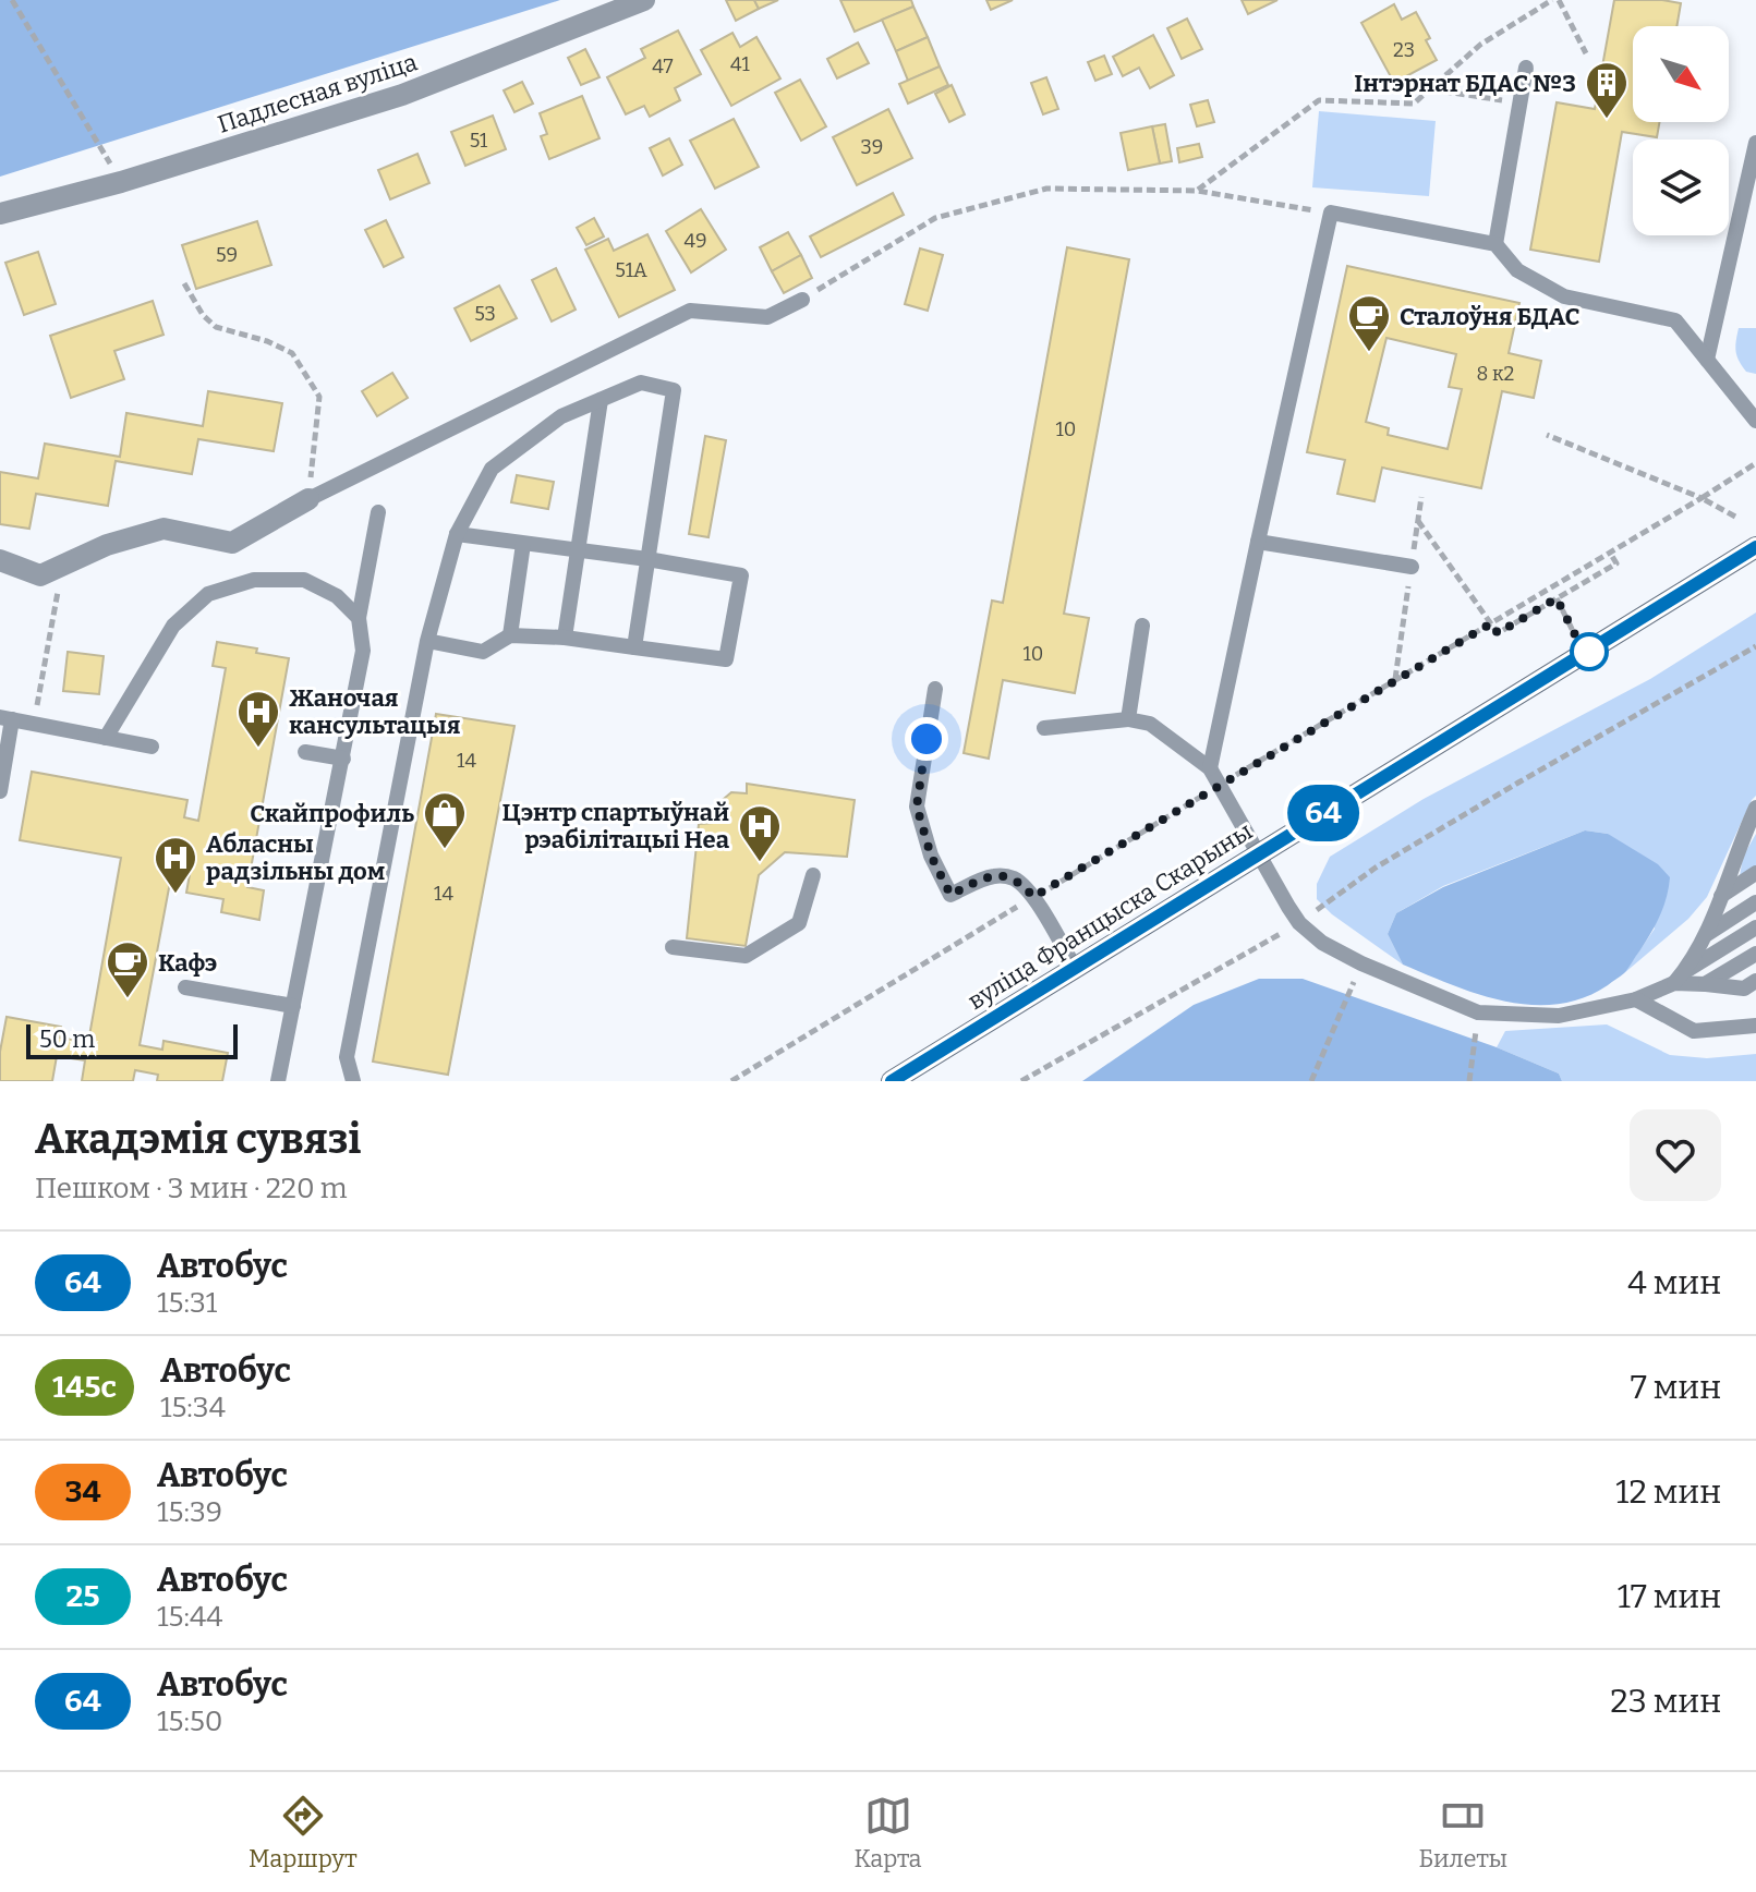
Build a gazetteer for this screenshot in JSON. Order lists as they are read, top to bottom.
{
  "streets": {
    "main road": ["вуліца Францыска Скарыны"],
    "street": ["Падлесная вуліца"]
  },
  "places": {
    "building": ["Інтэрнат БДАС №3"],
    "cafe": ["Сталоўня БДАС", "Кафэ"],
    "hospital": ["Жаночая кансультацыя", "Цэнтр спартыўнай рэабілітацыі Неа", "Абласны радзільны дом"],
    "shop": ["Скайпрофиль"]
  },
  "lines": ["bus line 64"],
  "house_numbers": [
    "23",
    "41",
    "47",
    "51",
    "39",
    "49",
    "59",
    "51А",
    "53",
    "8 к2",
    "10",
    "10",
    "14",
    "14"
  ],
  "scale_bar": "50 m",
  "north": "bottom right",
  "page": {
    "on_map": "64",
    "scale": "50 m",
    "heading": ["Акадэмія сувязі", "Пешком · 3 мин · 220 m"],
    "list": [
      {
        "mark": "64",
        "name": "Автобус",
        "note": "15:31",
        "value": "4 мин"
      },
      {
        "mark": "145с",
        "name": "Автобус",
        "note": "15:34",
        "value": "7 мин"
      },
      {
        "mark": "34",
        "name": "Автобус",
        "note": "15:39",
        "value": "12 мин"
      },
      {
        "mark": "25",
        "name": "Автобус",
        "note": "15:44",
        "value": "17 мин"
      },
      {
        "mark": "64",
        "name": "Автобус",
        "note": "15:50",
        "value": "23 мин"
      }
    ],
    "tabs": ["Маршрут", "Карта", "Билеты"]
  }
}
